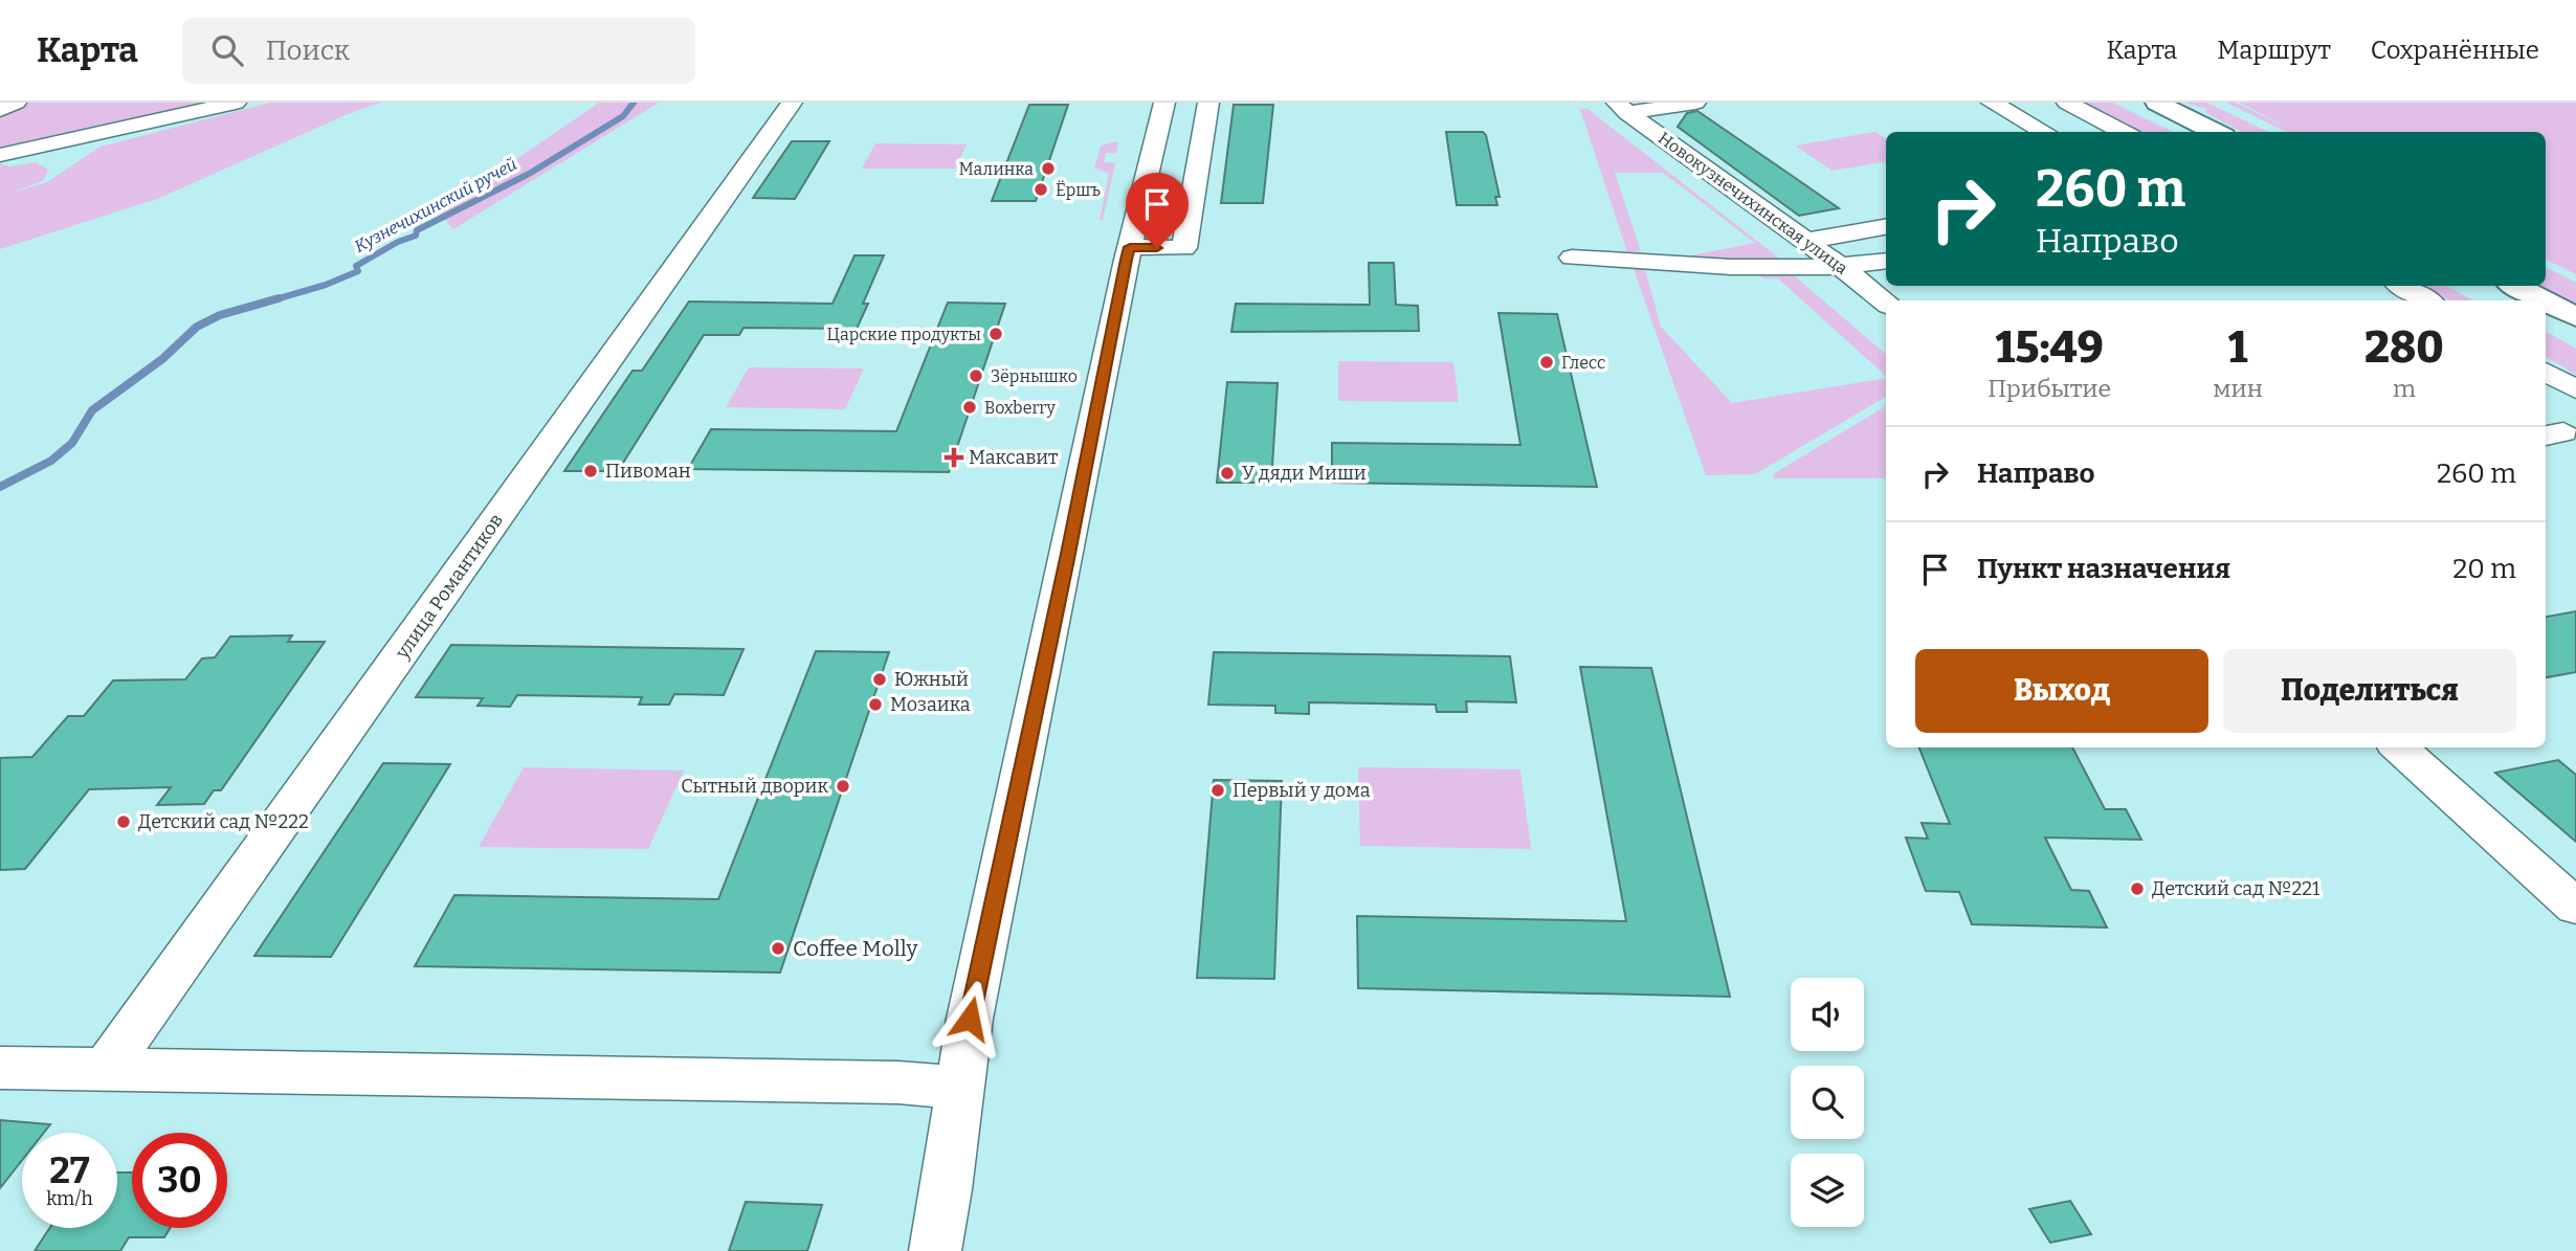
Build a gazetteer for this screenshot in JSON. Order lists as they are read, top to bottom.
{
  "streets": {
    "street": ["Новокузнечихинская улица", "улица Романтиков"]
  },
  "water": ["Кузнечихинский ручей"],
  "places": {
    "other": [
      "Малинка",
      "Ёршъ",
      "Царские продукты",
      "Глесс",
      "Зёрнышко",
      "Boxberry",
      "Пивоман",
      "У дяди Миши",
      "Южный",
      "Мозаика",
      "Сытный дворик",
      "Первый у дома",
      "Детский сад №222",
      "Детский сад №221",
      "Coffee Molly"
    ],
    "health": ["Максавит"]
  },
  "page": {
    "header": "Карта",
    "search": "Поиск",
    "nav": ["Карта", "Маршрут", "Сохранённые"],
    "turn": ["260 m", "Направо"],
    "eta": [
      "15:49",
      "Прибытие",
      "1",
      "мин",
      "280",
      "m"
    ],
    "list": [
      {
        "name": "Направо",
        "value": "260 m"
      },
      {
        "name": "Пункт назначения",
        "value": "20 m"
      }
    ],
    "buttons": ["Выход", "Поделиться"],
    "speed": "27 km/h",
    "limit": "30"
  }
}
